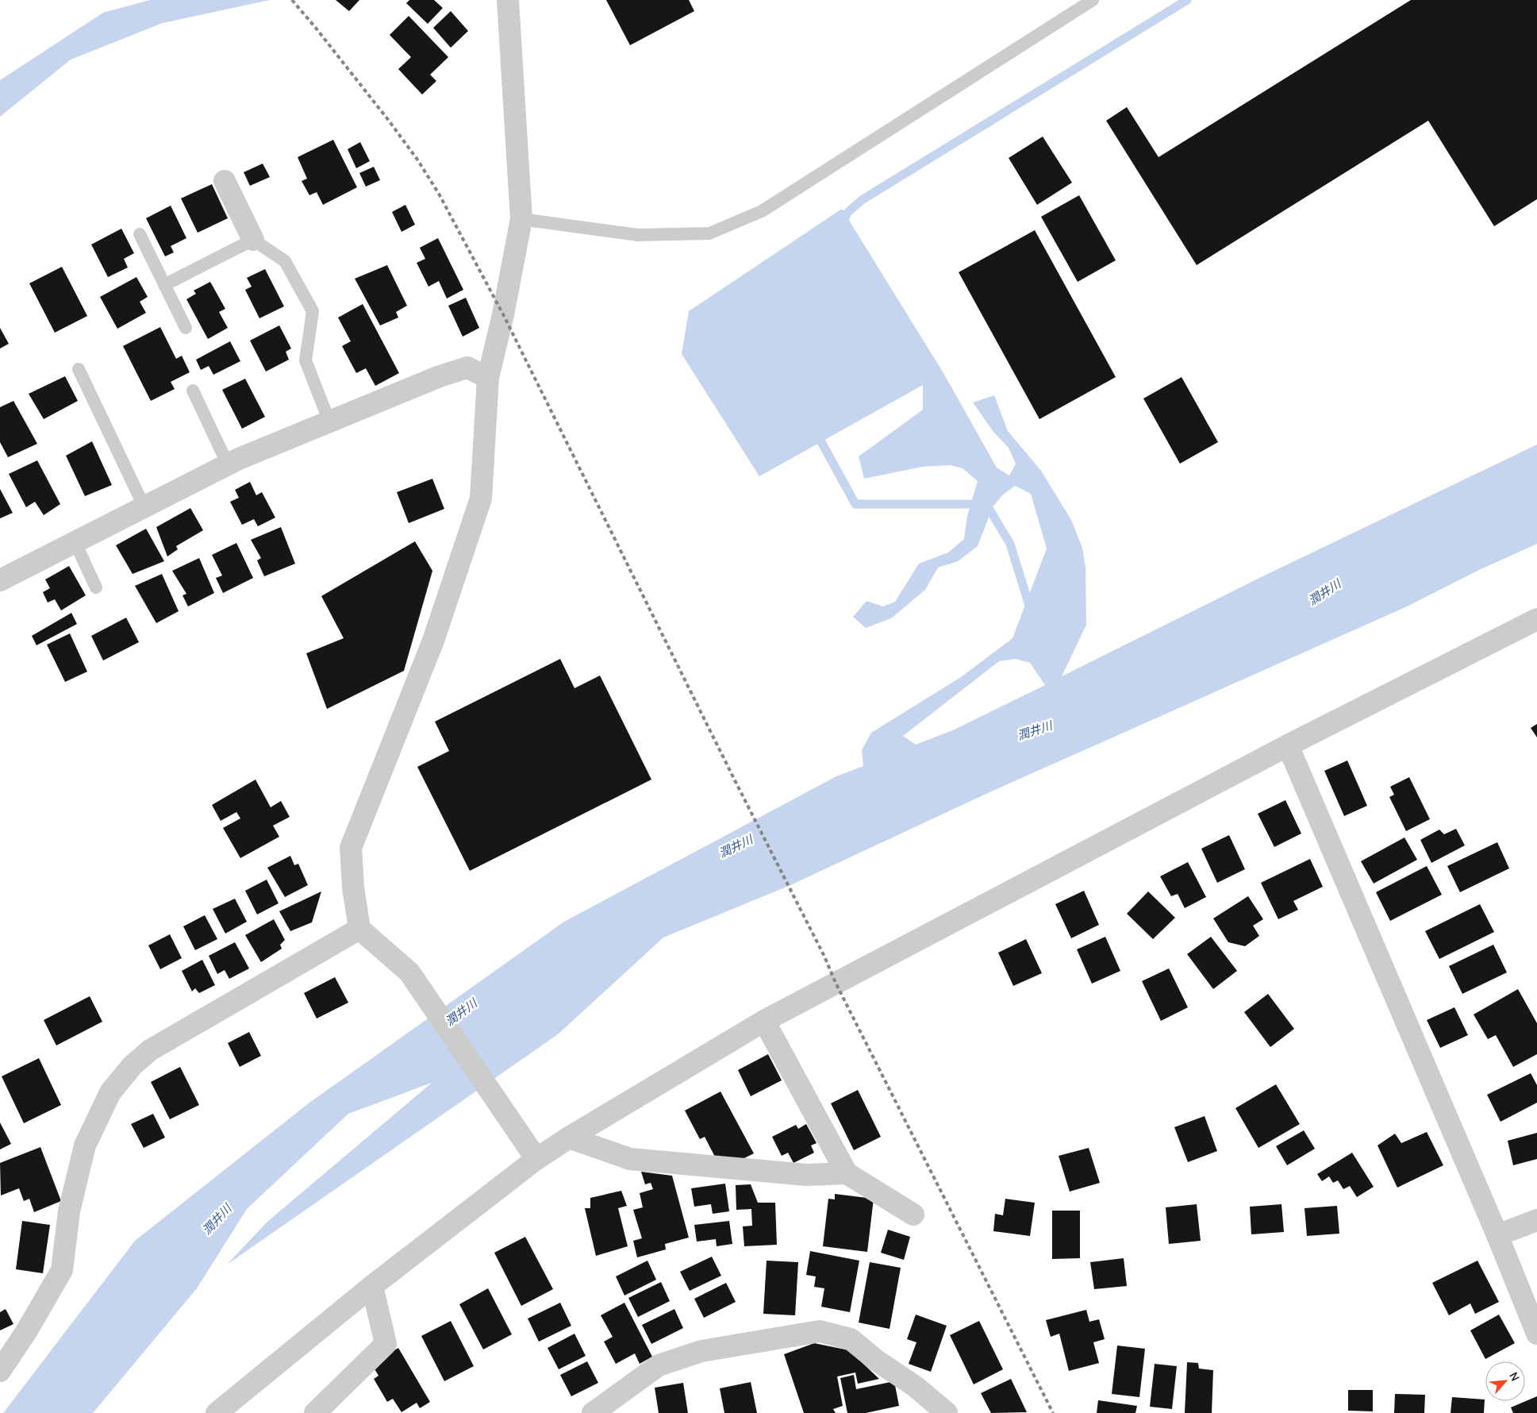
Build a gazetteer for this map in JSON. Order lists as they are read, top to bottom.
{
  "water": ["潤井川"],
  "north": "top right"
}
